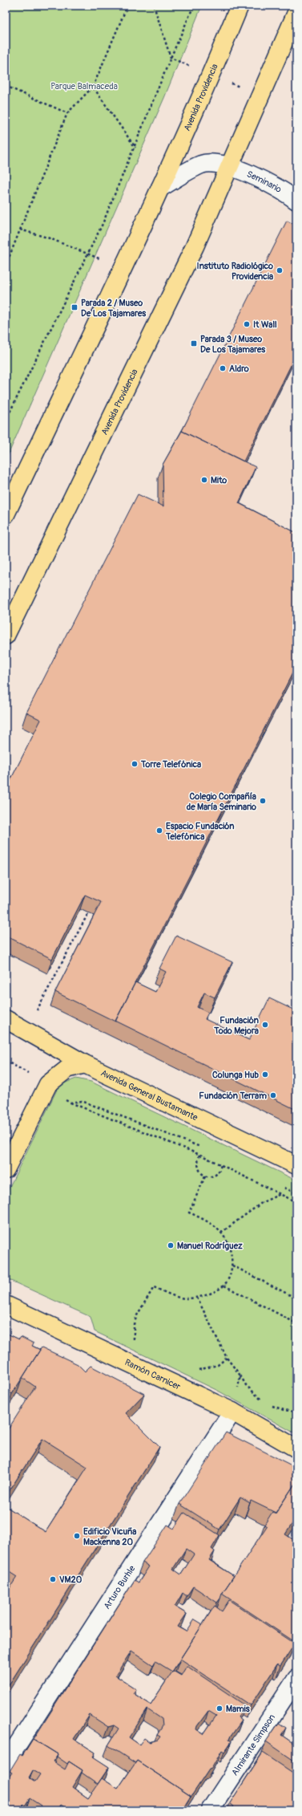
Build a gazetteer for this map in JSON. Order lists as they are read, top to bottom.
{
  "streets": {
    "main road": ["Avenida Providencia", "Avenida General Bustamante", "Ramón Carnicer"],
    "street": ["Seminario", "Arturo Burhle", "Almirante Simpson"]
  },
  "crossings": [
    ["Avenida Providencia", "Seminario"],
    ["Ramón Carnicer", "Arturo Burhle"]
  ],
  "parks": ["Parque Balmaceda"],
  "places": {
    "other": [
      "Instituto Radiológico Providencia",
      "It Wall",
      "Aldro",
      "Mito",
      "Torre Telefónica",
      "Colegio Compañía de María Seminario",
      "Espacio Fundación Telefónica",
      "Fundación Todo Mejora",
      "Colunga Hub",
      "Fundación Terram",
      "Manuel Rodríguez",
      "Edificio Vicuña Mackenna 20",
      "VM20",
      "Mamis"
    ],
    "transit": ["Parada 2 / Museo De Los Tajamares", "Parada 3 / Museo De Los Tajamares"]
  }
}
